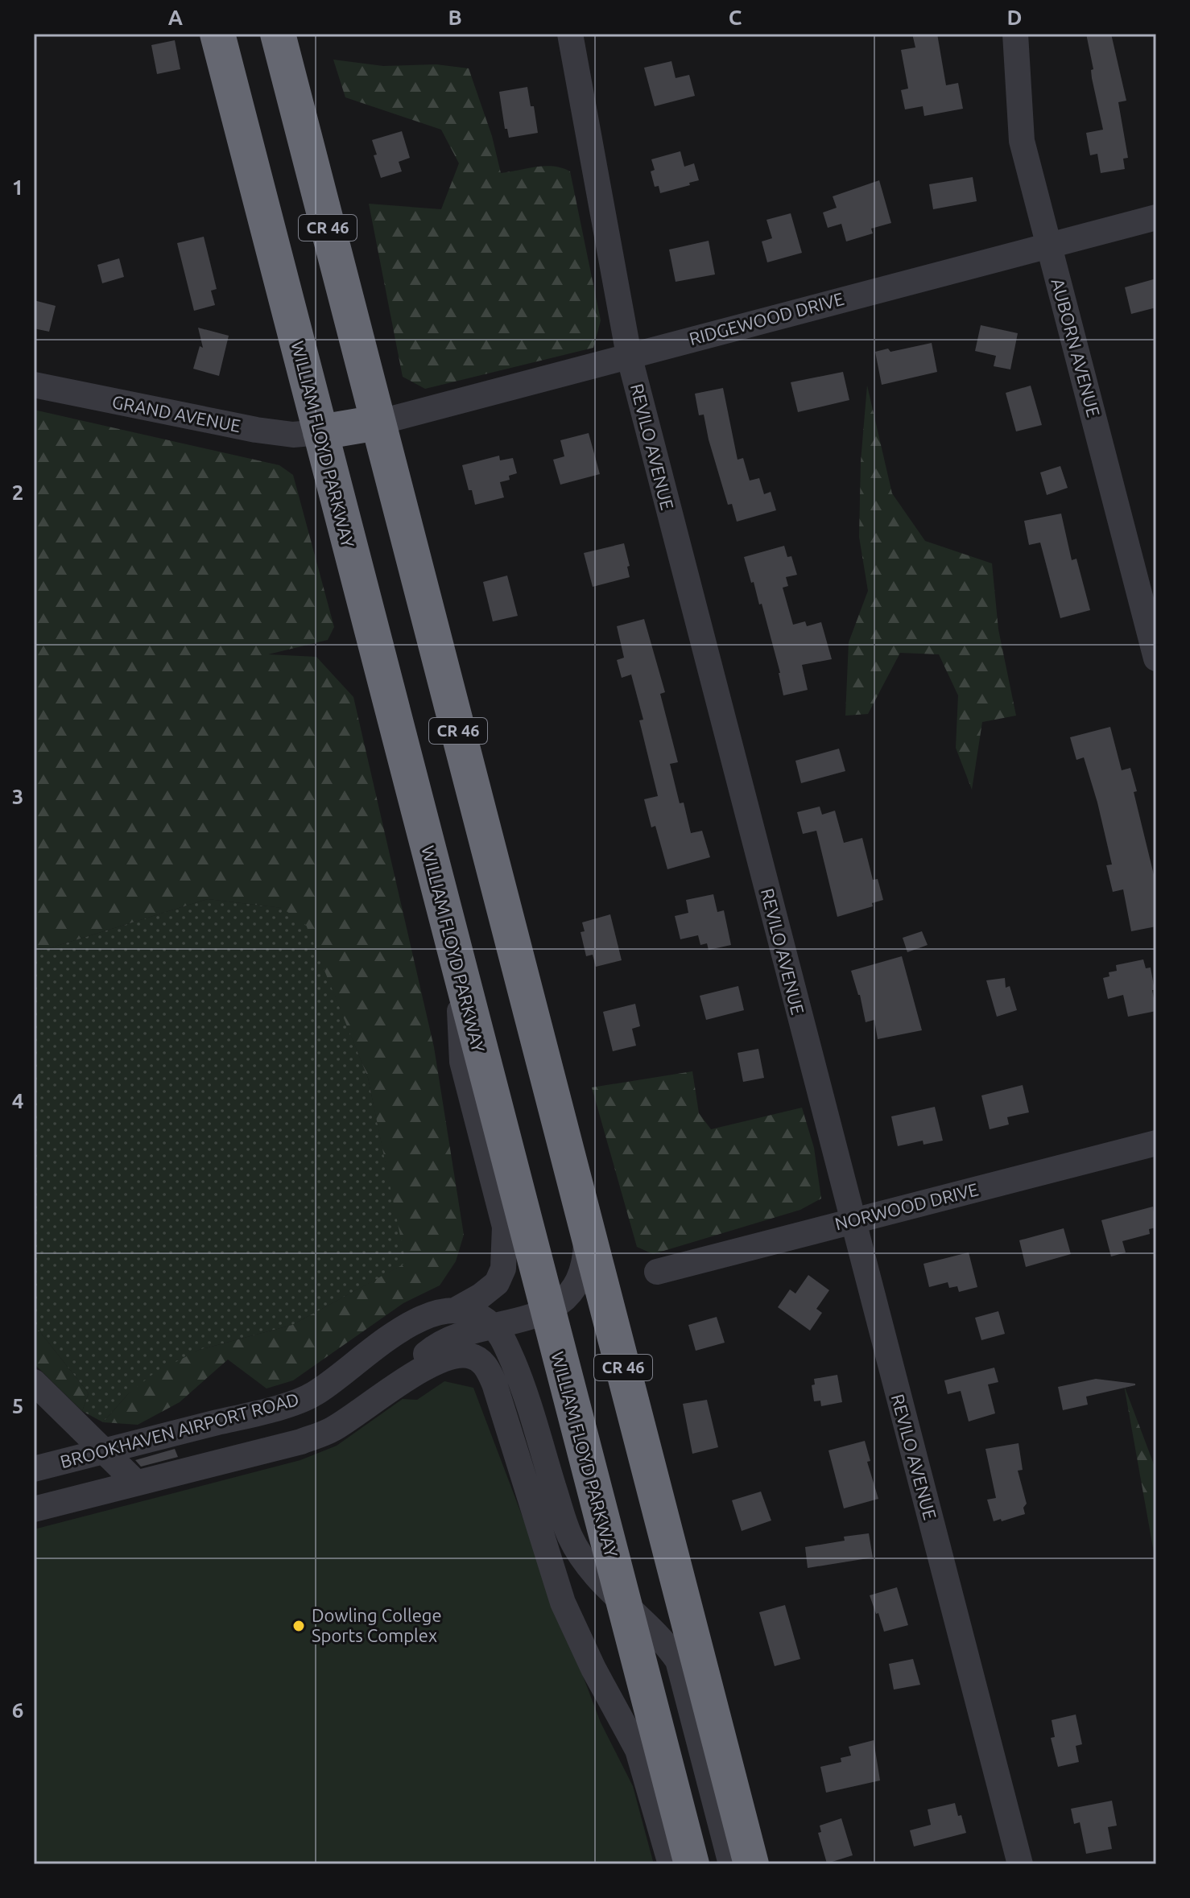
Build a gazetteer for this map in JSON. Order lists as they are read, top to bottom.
{
  "streets": {
    "highway": ["CR 46", "WILLIAM FLOYD PARKWAY"],
    "street": [
      "RIDGEWOOD DRIVE",
      "AUBORN AVENUE",
      "GRAND AVENUE",
      "REVILO AVENUE",
      "NORWOOD DRIVE",
      "BROOKHAVEN AIRPORT ROAD"
    ]
  },
  "crossings": [
    ["CR 46", "RIDGEWOOD DRIVE"],
    ["RIDGEWOOD DRIVE", "AUBORN AVENUE"],
    ["RIDGEWOOD DRIVE", "REVILO AVENUE"],
    ["GRAND AVENUE", "WILLIAM FLOYD PARKWAY"],
    ["REVILO AVENUE", "NORWOOD DRIVE"]
  ],
  "places": ["Dowling College Sports Complex"],
  "grid": {
    "columns": [
      "A",
      "B",
      "C",
      "D"
    ],
    "rows": [
      "1",
      "2",
      "3",
      "4",
      "5",
      "6"
    ]
  }
}
